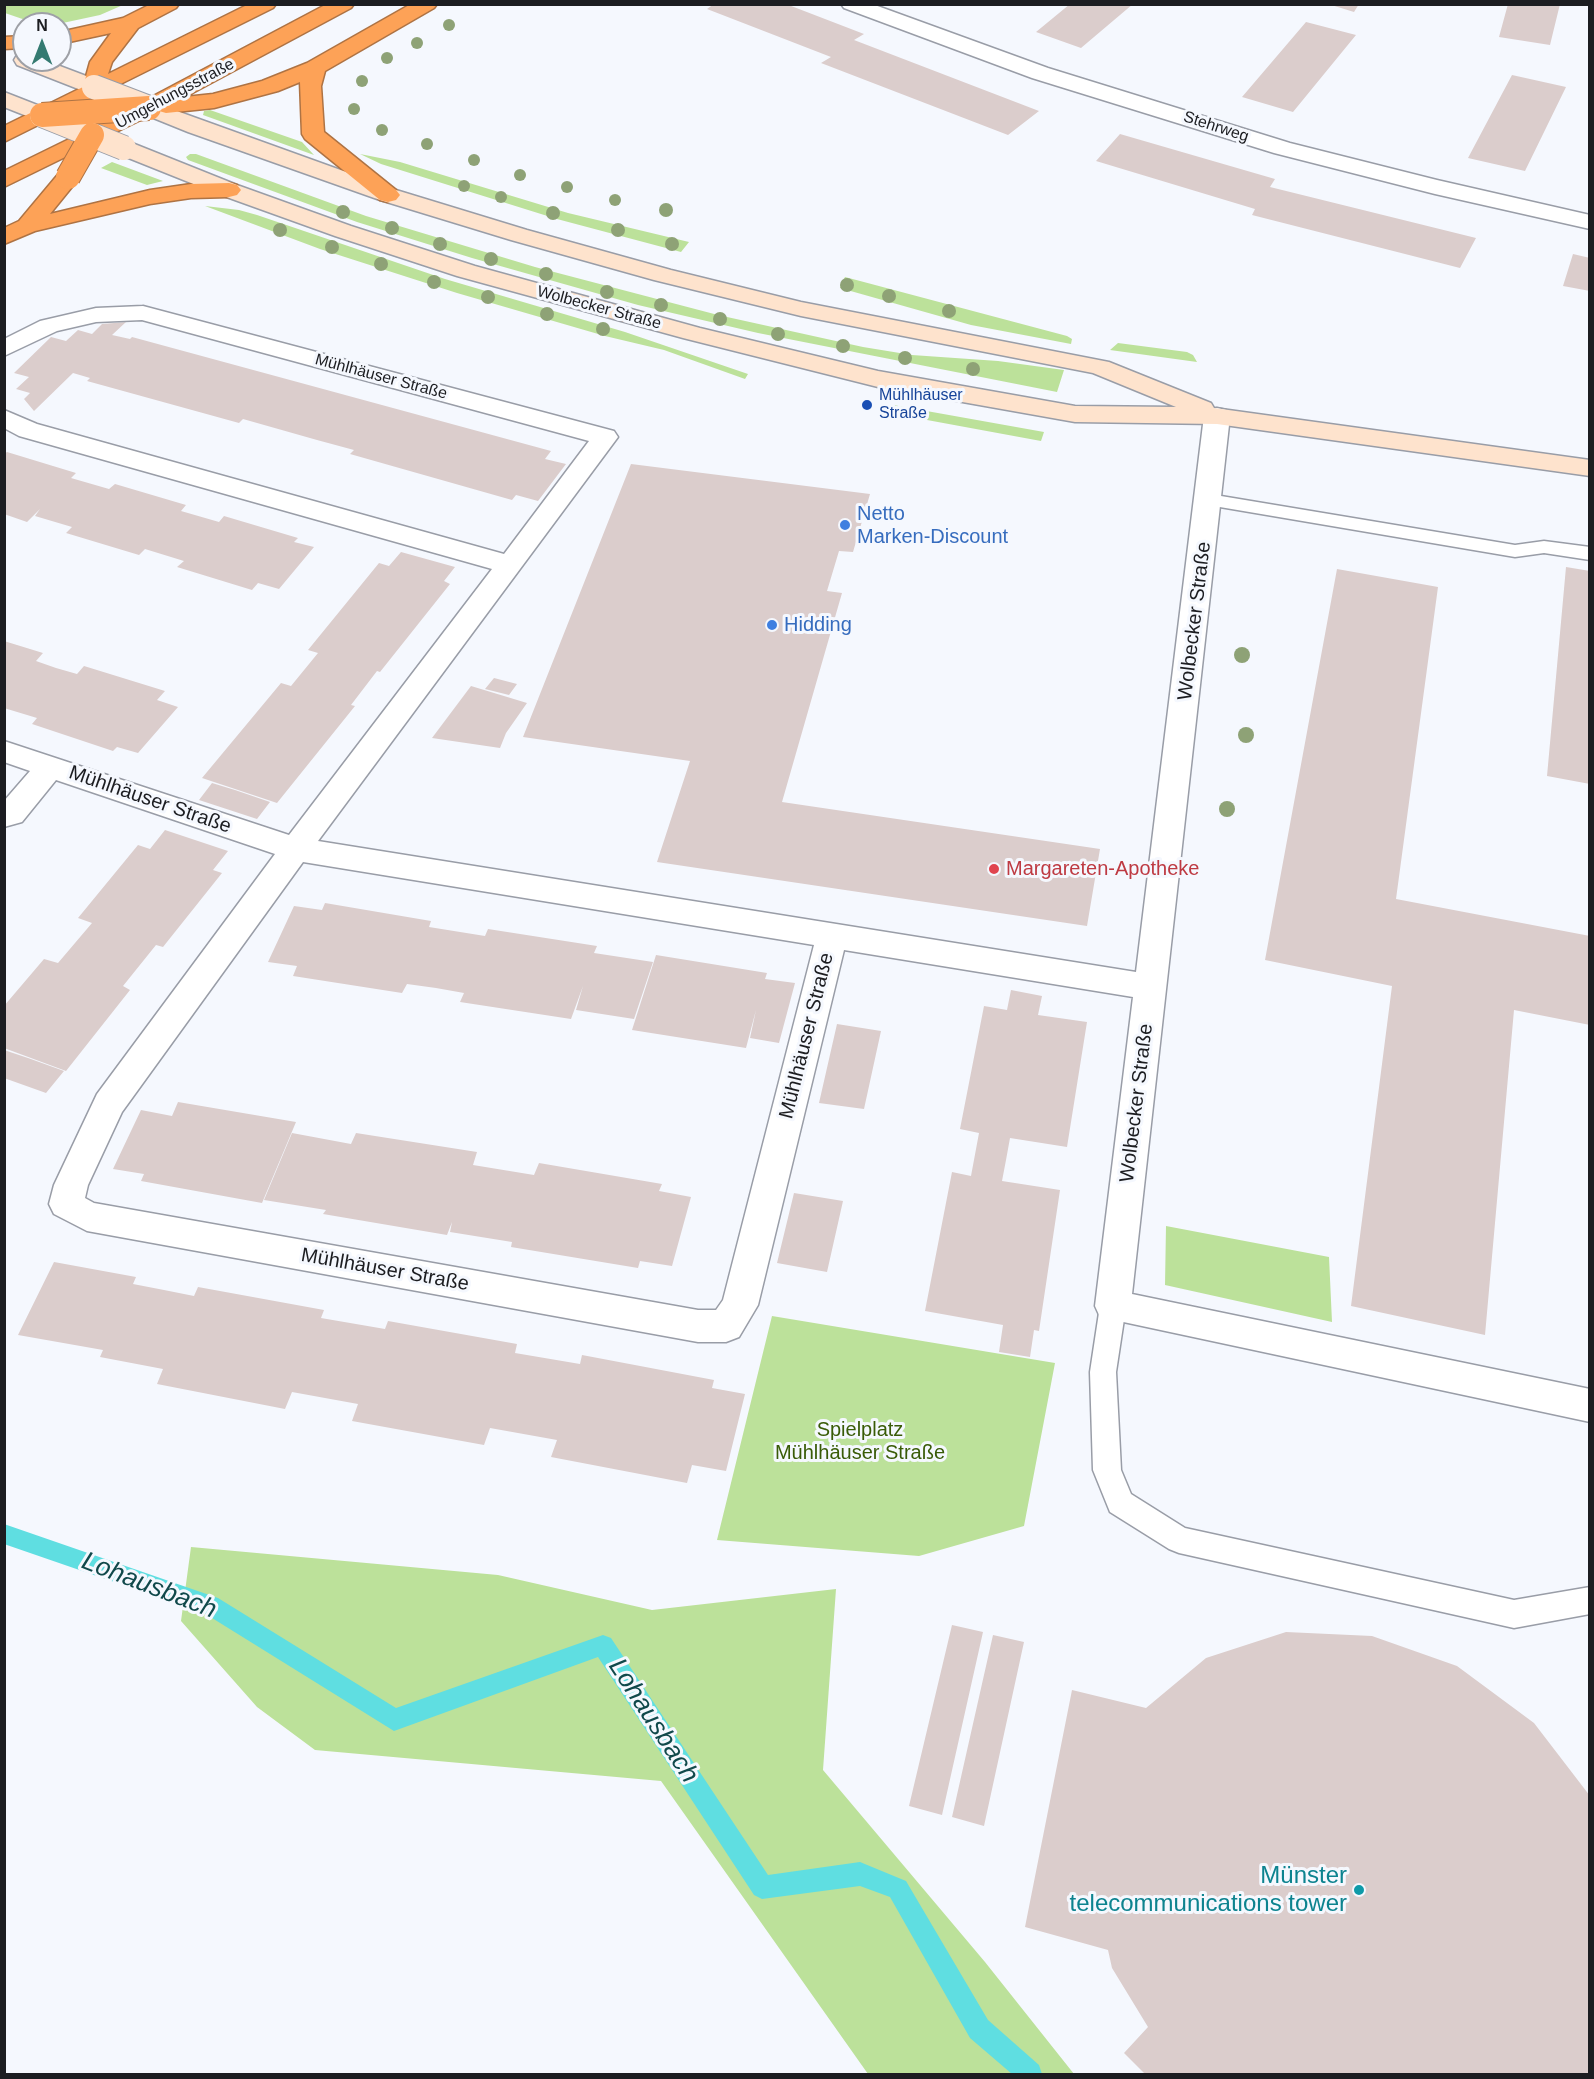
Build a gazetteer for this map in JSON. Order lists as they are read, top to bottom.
{
  "streets": {
    "highway": ["Umgehungsstraße"],
    "main road": ["Wolbecker Straße"],
    "street": ["Stehrweg", "Mühlhäuser Straße"]
  },
  "crossings": [
    ["Wolbecker Straße", "Mühlhäuser Straße"]
  ],
  "water": ["Lohausbach"],
  "parks": ["Spielplatz Mühlhäuser Straße"],
  "places": [
    "Mühlhäuser Straße",
    "Netto Marken-Discount",
    "Hidding",
    "Margareten-Apotheke",
    "Münster telecommunications tower"
  ],
  "north": "top"
}
